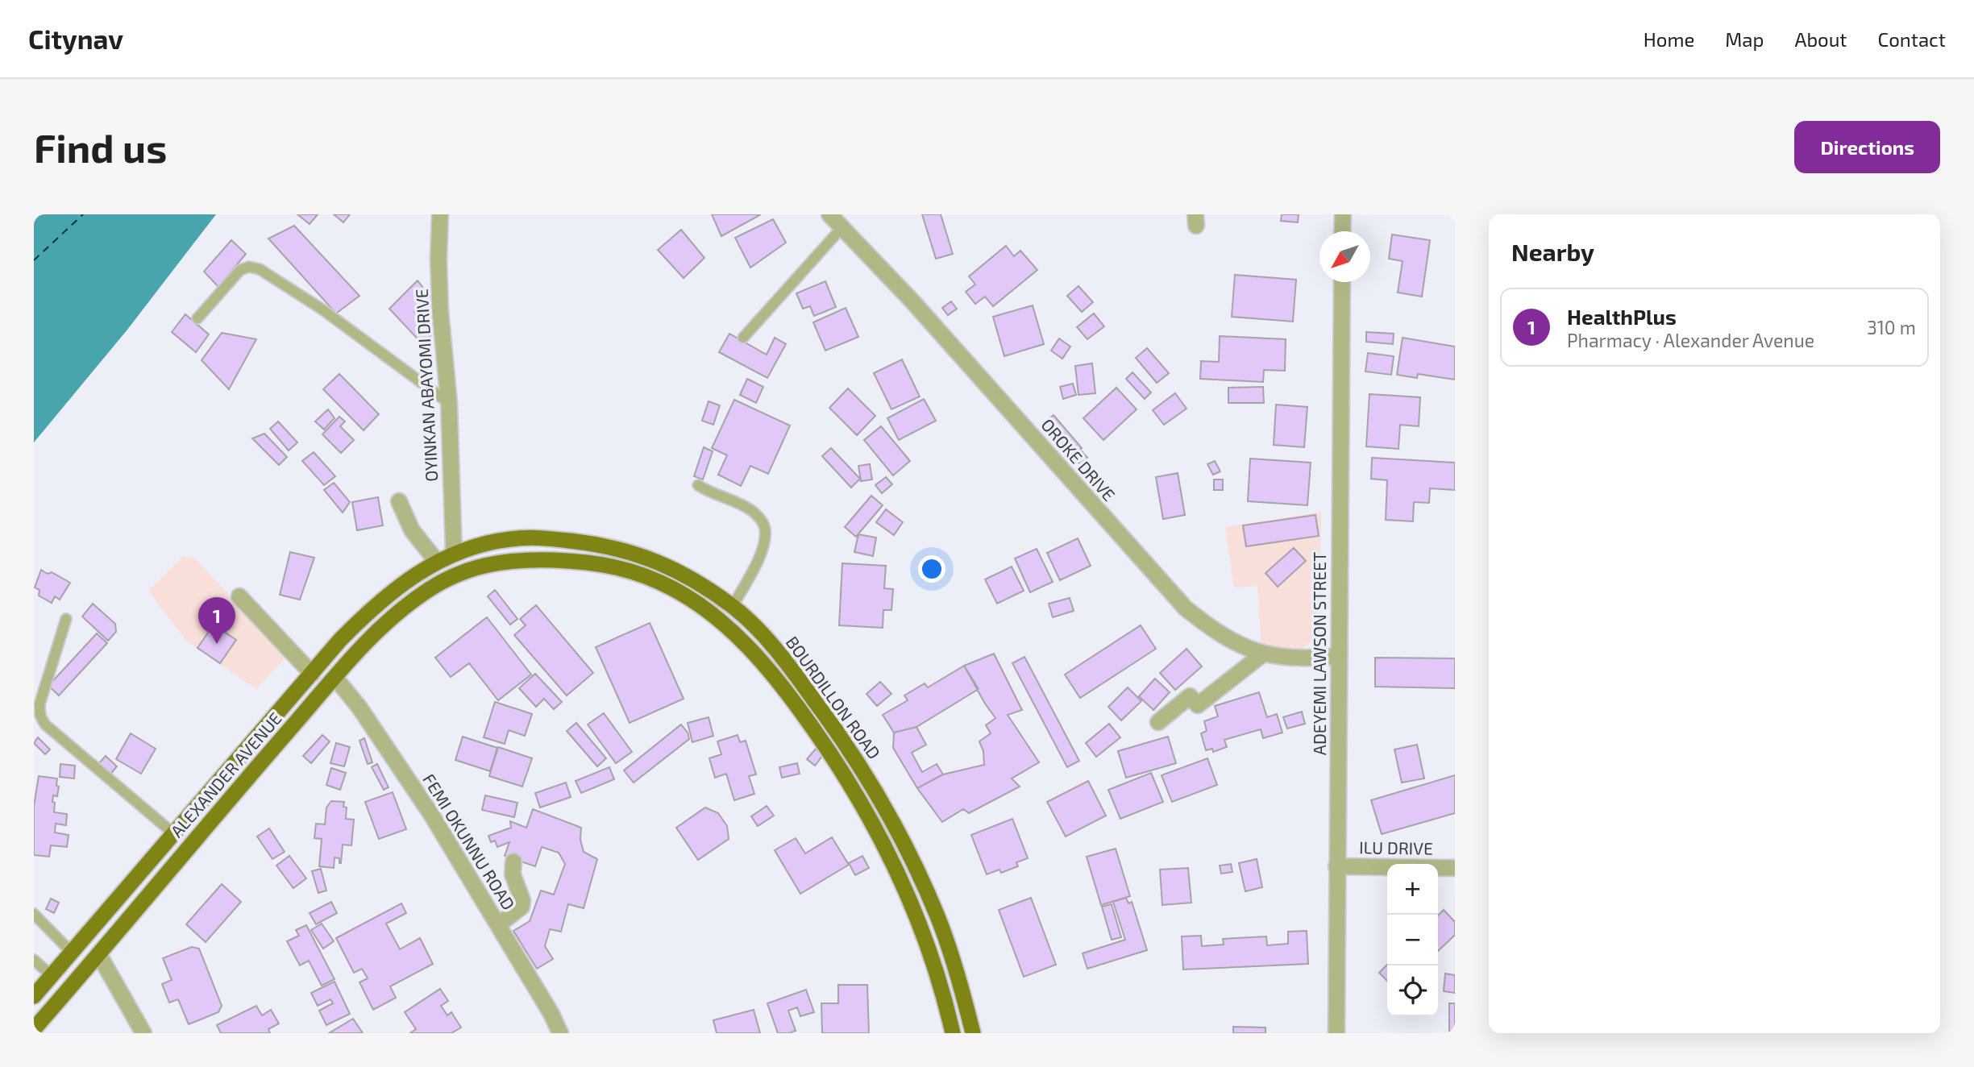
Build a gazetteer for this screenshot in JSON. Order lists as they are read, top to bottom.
{
  "streets": {
    "main road": ["BOURDILLON ROAD", "ALEXANDER AVENUE"],
    "street": [
      "OYINKAN ABAYOMI DRIVE",
      "OROKE DRIVE",
      "ADEYEMI LAWSON STREET",
      "FEMI OKUNNU ROAD",
      "ILU DRIVE"
    ]
  },
  "crossings": [
    ["OYINKAN ABAYOMI DRIVE", "BOURDILLON ROAD"],
    ["OYINKAN ABAYOMI DRIVE", "ALEXANDER AVENUE"],
    ["OROKE DRIVE", "ADEYEMI LAWSON STREET"],
    ["ADEYEMI LAWSON STREET", "ILU DRIVE"],
    ["BOURDILLON ROAD", "ALEXANDER AVENUE"],
    ["ALEXANDER AVENUE", "FEMI OKUNNU ROAD"]
  ],
  "north": "bottom left",
  "page": {
    "header": "Citynav",
    "nav": [
      "Home",
      "Map",
      "About",
      "Contact"
    ],
    "buttons": "Directions",
    "title": "Find us",
    "heading": "Nearby",
    "list": [
      {
        "mark": "1",
        "name": "HealthPlus",
        "note": "Pharmacy · Alexander Avenue",
        "value": "310 m"
      }
    ],
    "pins": "1",
    "map_buttons": ["+", "−"]
  }
}
